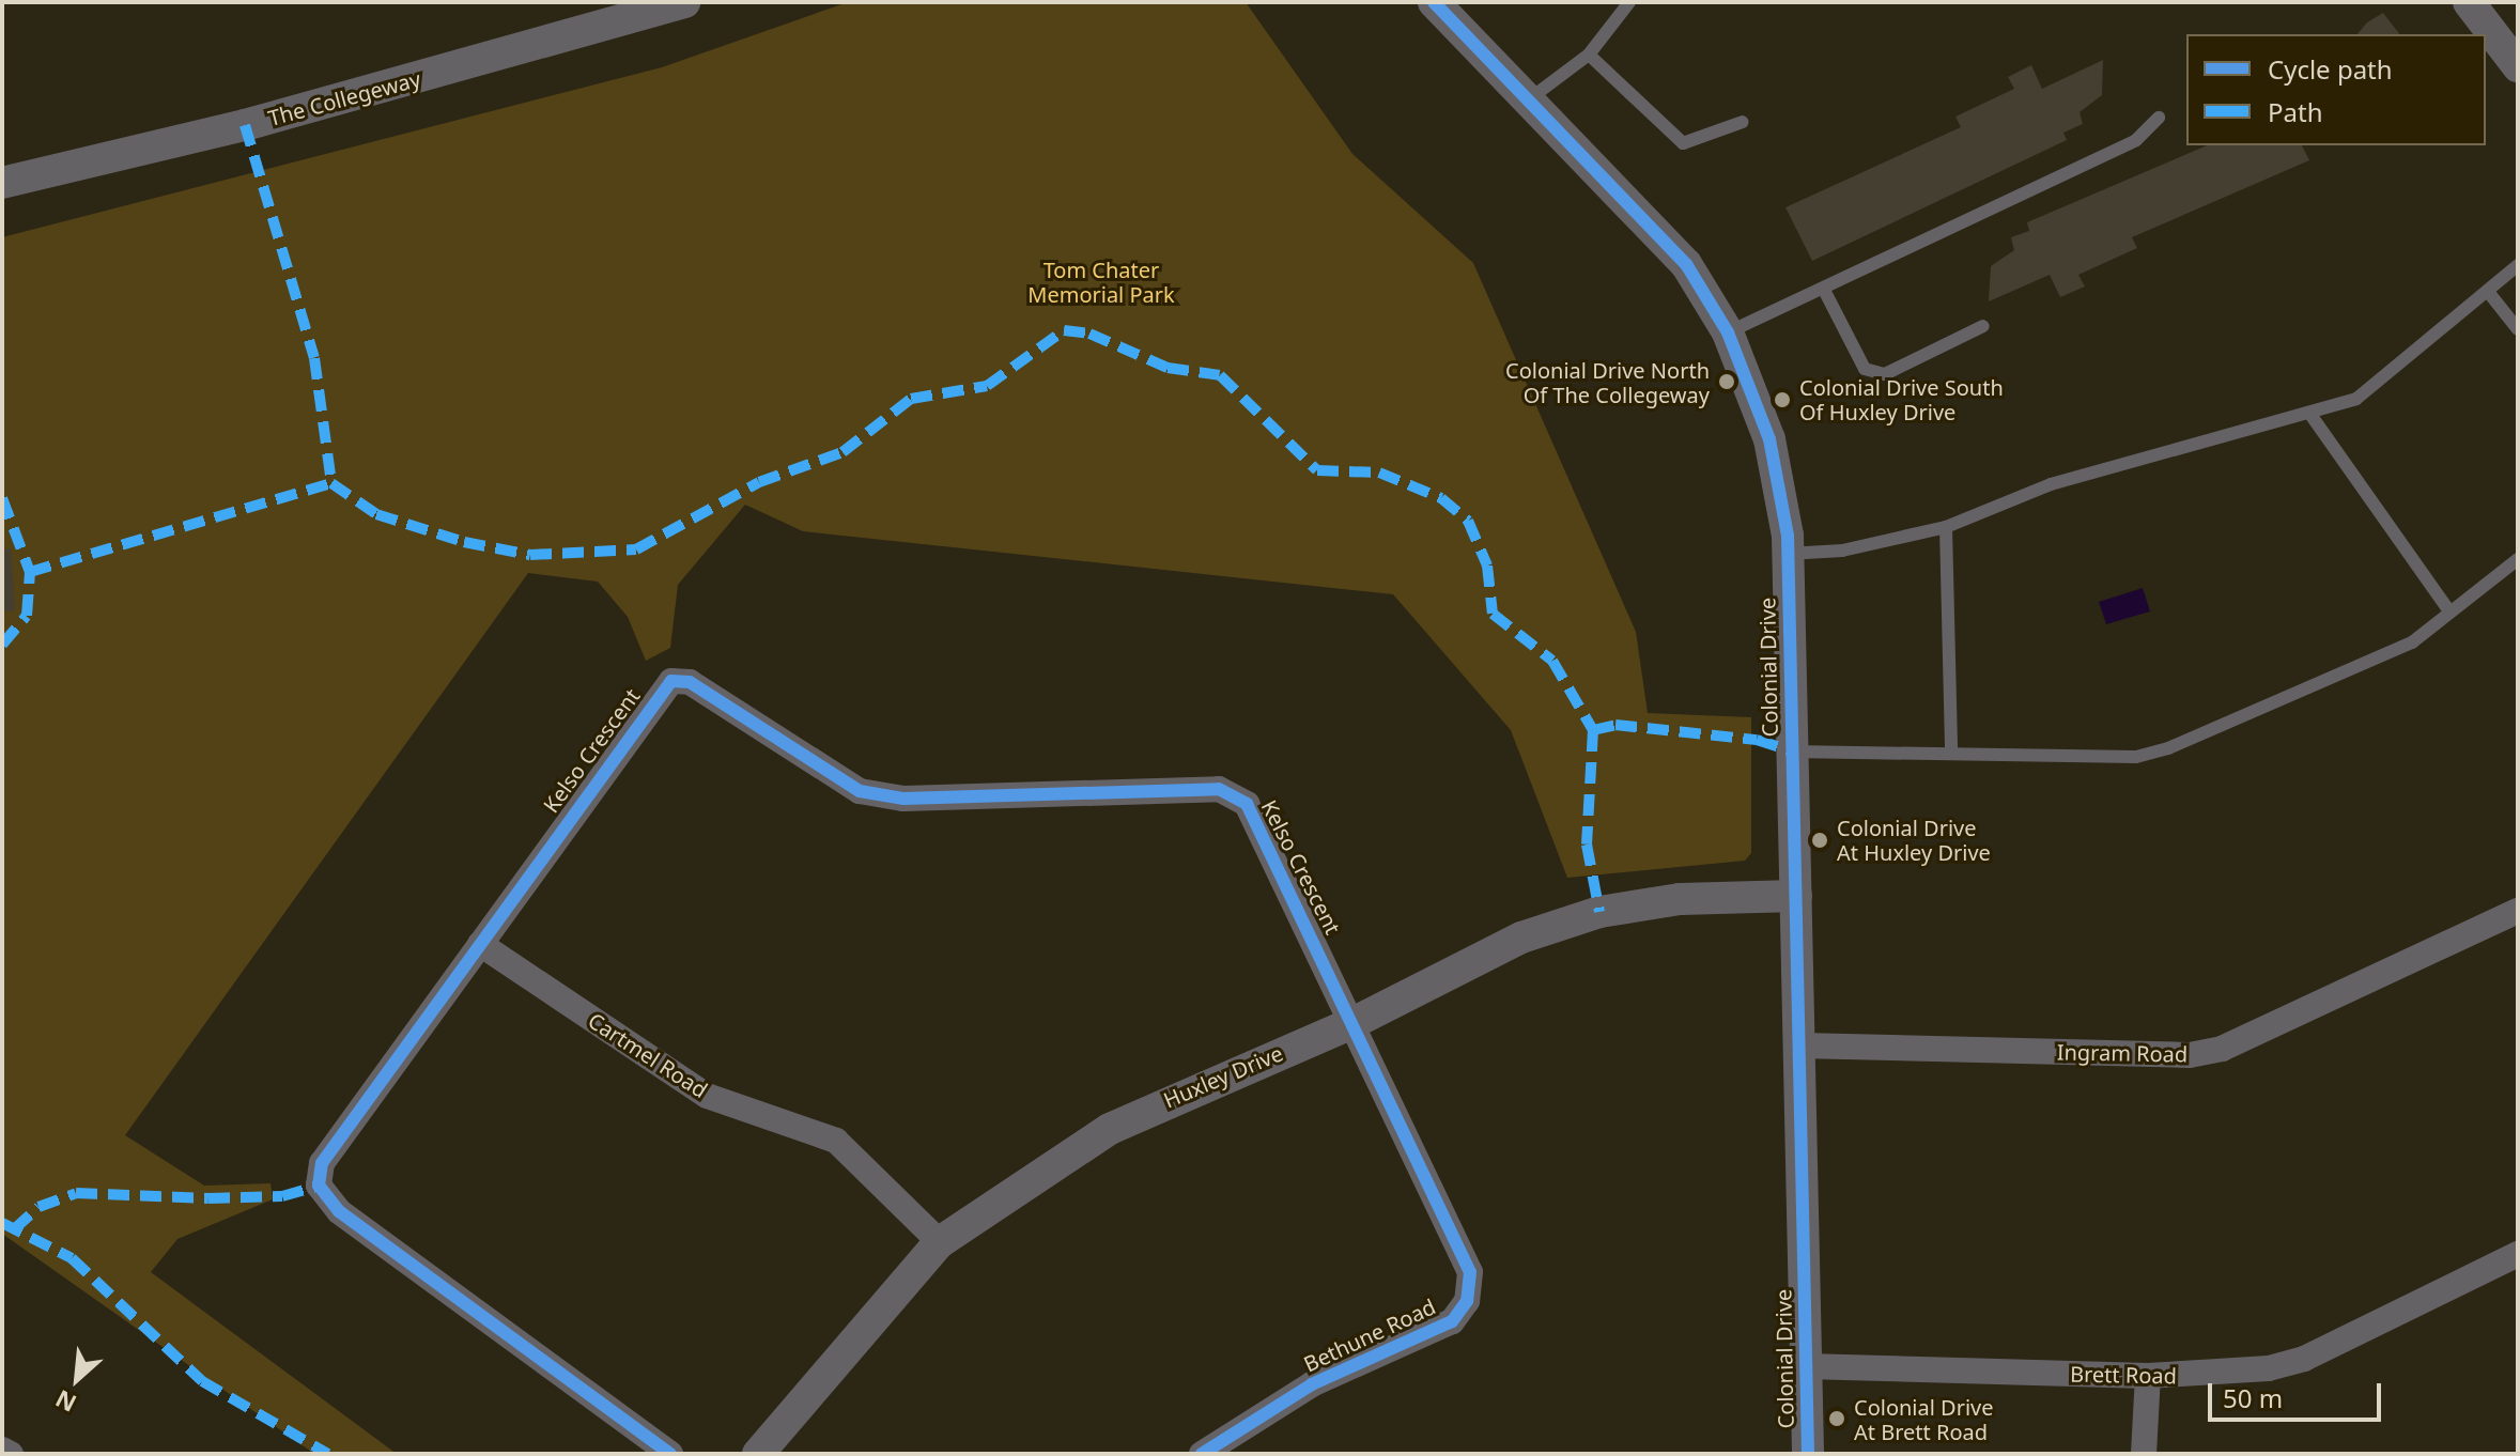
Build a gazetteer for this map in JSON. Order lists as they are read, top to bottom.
{
  "streets": {
    "street": [
      "The Collegeway",
      "Colonial Drive",
      "Kelso Crescent",
      "Ingram Road",
      "Cartmel Road",
      "Huxley Drive",
      "Bethune Road",
      "Brett Road"
    ]
  },
  "crossings": [
    ["Colonial Drive", "Ingram Road"],
    ["Colonial Drive", "Huxley Drive"],
    ["Colonial Drive", "Brett Road"],
    ["Kelso Crescent", "Cartmel Road"],
    ["Kelso Crescent", "Huxley Drive"],
    ["Kelso Crescent", "Bethune Road"],
    ["Cartmel Road", "Huxley Drive"],
    ["Huxley Drive", "Bethune Road"]
  ],
  "parks": ["Tom Chater Memorial Park"],
  "places": [
    "Colonial Drive North Of The Collegeway",
    "Colonial Drive South Of Huxley Drive",
    "Colonial Drive At Huxley Drive",
    "Colonial Drive At Brett Road"
  ],
  "legend": ["Cycle path", "Path"],
  "scale_bar": "50 m",
  "north": "bottom left"
}
